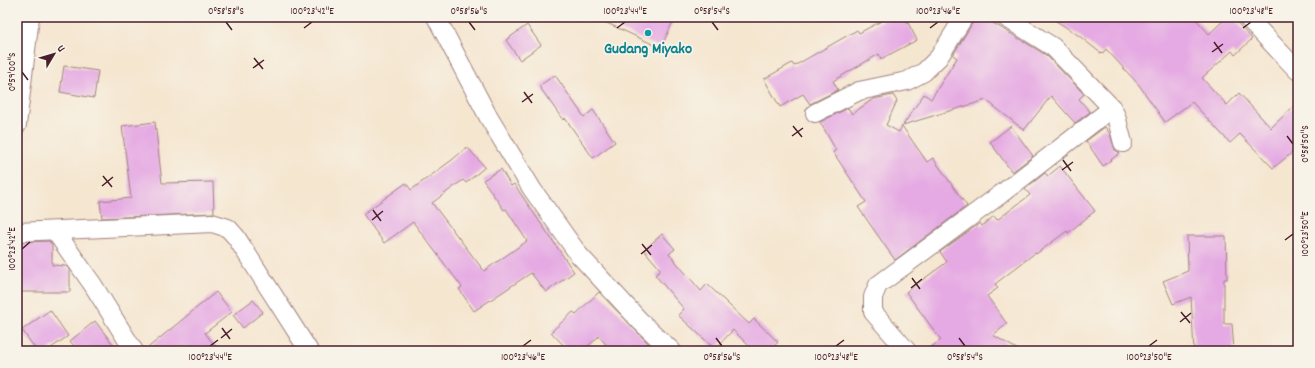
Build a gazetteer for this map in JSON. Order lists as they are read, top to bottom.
{
  "places": ["Gudang Miyako"],
  "north": "top right",
  "coordinates": [
    "0°58'58\"S",
    "100°23'42\"E",
    "0°58'56\"S",
    "100°23'44\"E",
    "0°58'54\"S",
    "100°23'46\"E",
    "100°23'48\"E",
    "0°59'00\"S",
    "0°58'50\"S",
    "100°23'50\"E"
  ]
}
